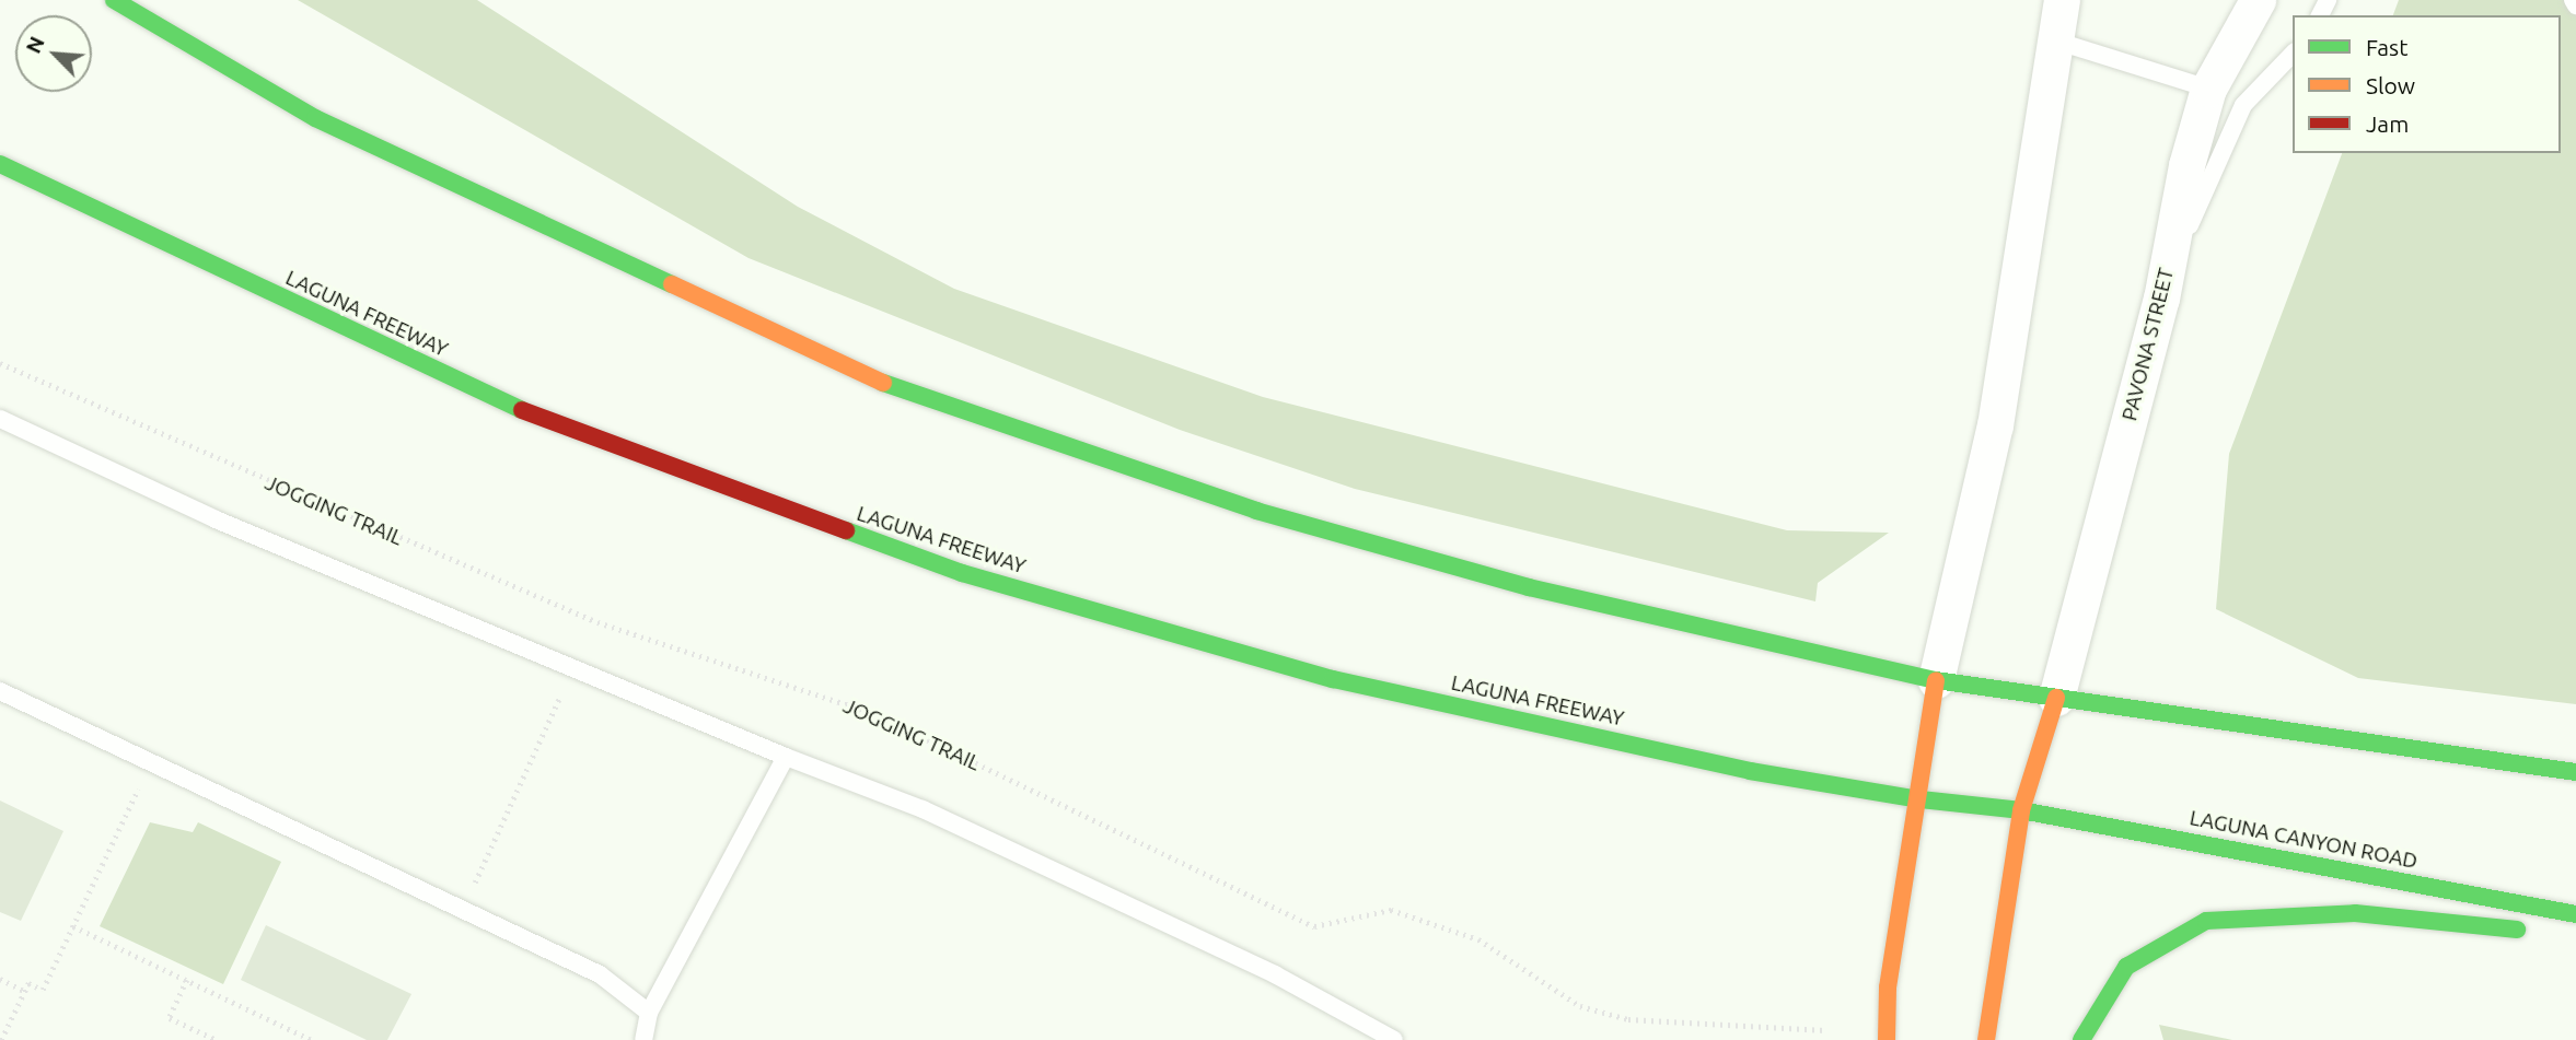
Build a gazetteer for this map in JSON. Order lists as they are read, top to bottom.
{
  "streets": {
    "main road": ["LAGUNA FREEWAY", "LAGUNA CANYON ROAD"],
    "street": ["PAVONA STREET"],
    "path": ["JOGGING TRAIL"]
  },
  "crossings": [
    ["LAGUNA FREEWAY", "LAGUNA CANYON ROAD"]
  ],
  "legend": ["Fast", "Slow", "Jam"],
  "north": "top left"
}
